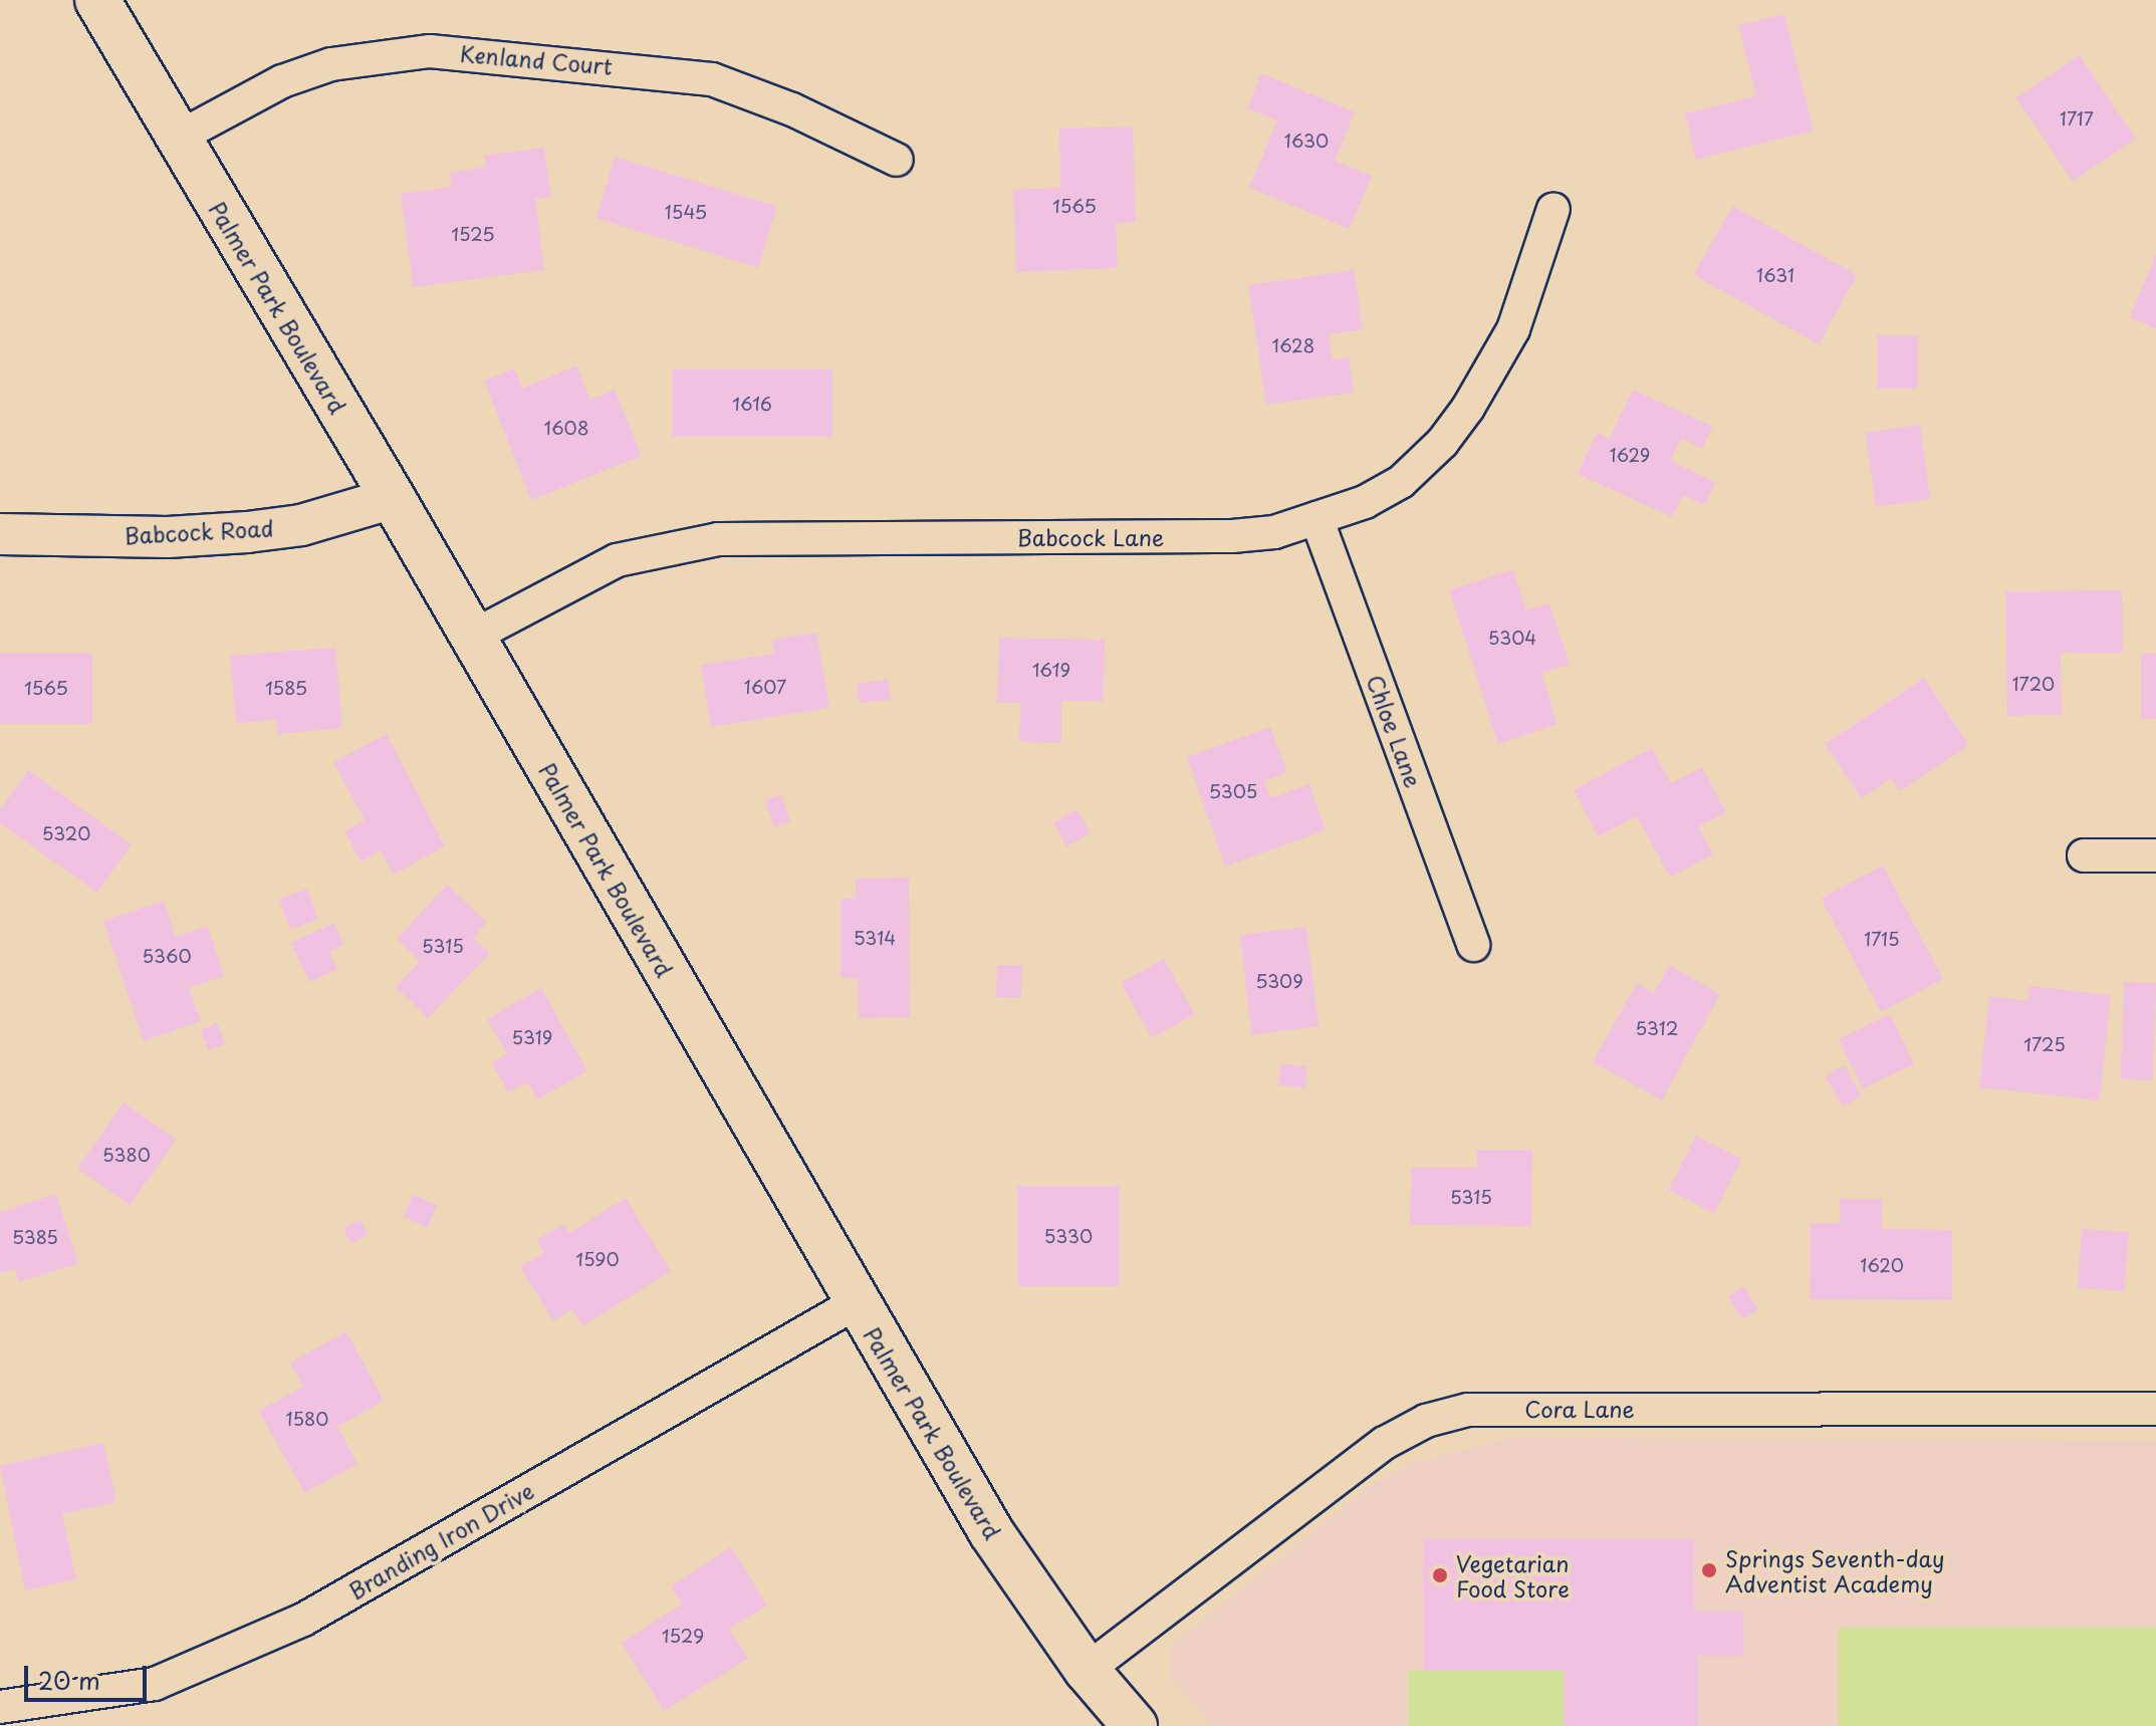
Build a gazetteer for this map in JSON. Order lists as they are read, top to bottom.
{
  "streets": {
    "main road": ["Palmer Park Boulevard"],
    "street": [
      "Kenland Court",
      "Babcock Road",
      "Babcock Lane",
      "Chloe Lane",
      "Cora Lane",
      "Branding Iron Drive"
    ]
  },
  "crossings": [
    ["Kenland Court", "Palmer Park Boulevard"],
    ["Palmer Park Boulevard", "Babcock Road"],
    ["Palmer Park Boulevard", "Babcock Lane"],
    ["Palmer Park Boulevard", "Cora Lane"],
    ["Palmer Park Boulevard", "Branding Iron Drive"],
    ["Babcock Lane", "Chloe Lane"]
  ],
  "places": ["Springs Seventh-day Adventist Academy", "Vegetarian Food Store"],
  "house_numbers": [
    "1717",
    "1630",
    "1565",
    "1545",
    "1525",
    "1631",
    "1628",
    "1616",
    "1608",
    "1629",
    "5304",
    "1619",
    "1720",
    "1607",
    "1565",
    "1585",
    "5305",
    "5320",
    "5314",
    "1715",
    "5315",
    "5360",
    "5309",
    "5312",
    "5319",
    "1725",
    "5380",
    "5315",
    "5330",
    "5385",
    "1590",
    "1620",
    "1580",
    "1529"
  ],
  "scale_bar": "20 m"
}
